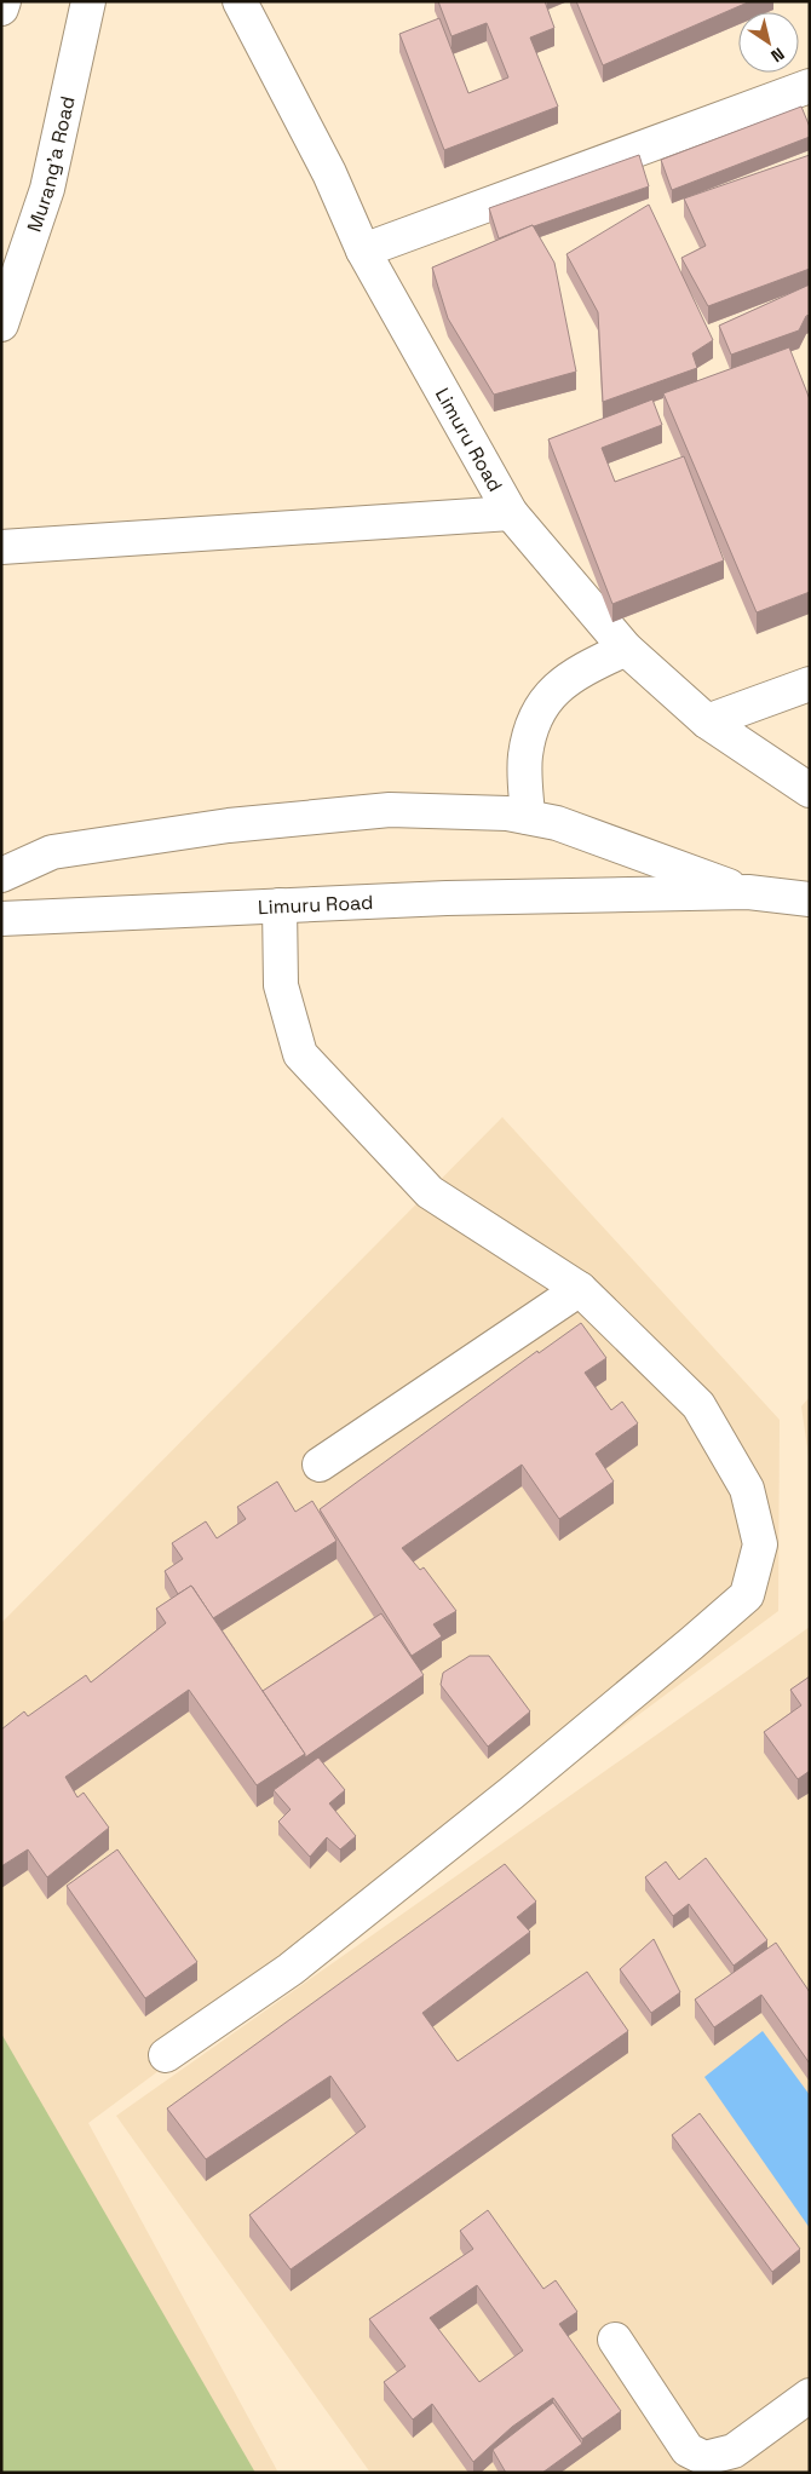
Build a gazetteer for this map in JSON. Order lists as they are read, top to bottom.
{
  "streets": {
    "main road": ["Murang'a Road", "Limuru Road"]
  },
  "north": "bottom right"
}
